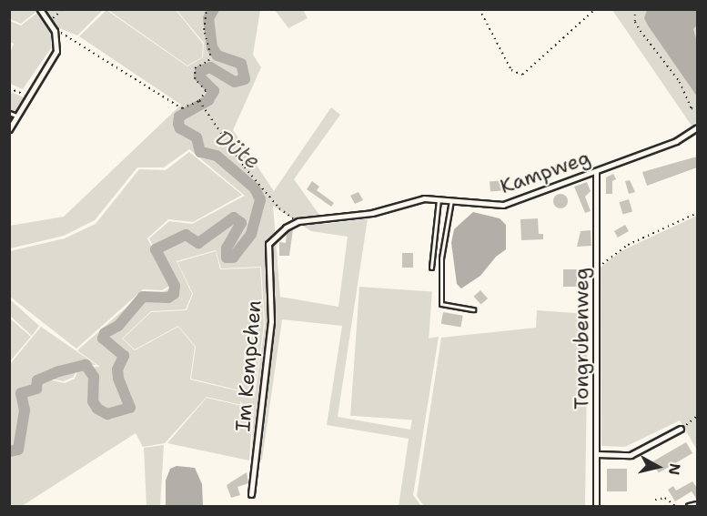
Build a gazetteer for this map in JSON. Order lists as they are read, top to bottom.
{
  "streets": {
    "street": ["Kampweg", "Tongrubenweg", "Im Kempchen"]
  },
  "crossings": [
    ["Kampweg", "Tongrubenweg"],
    ["Kampweg", "Im Kempchen"]
  ],
  "water": ["Düte"],
  "north": "right"
}
